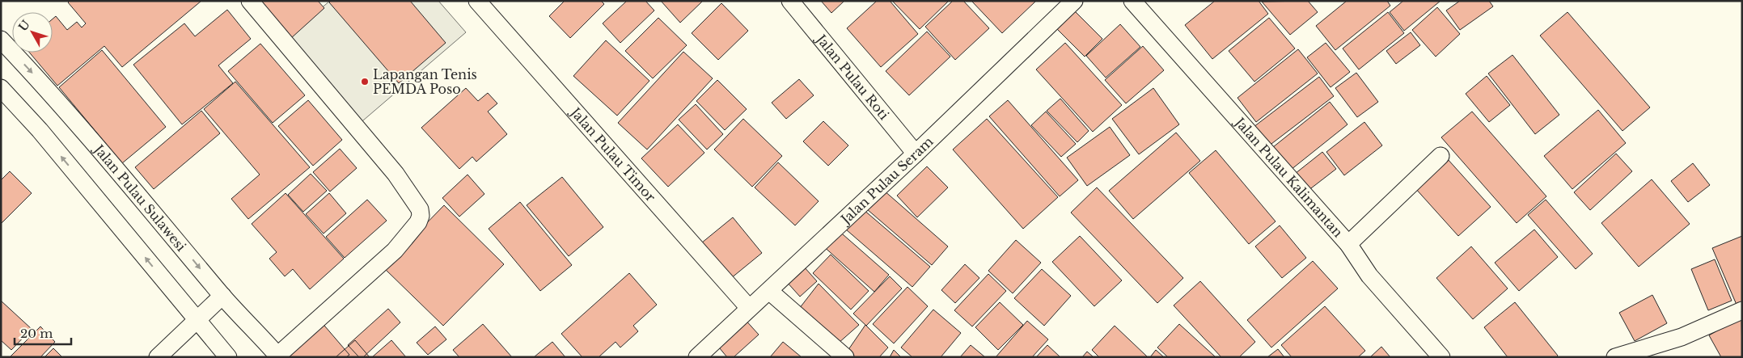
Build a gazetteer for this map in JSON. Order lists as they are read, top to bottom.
{
  "streets": {
    "street": [
      "Jalan Pulau Roti",
      "Jalan Pulau Timor",
      "Jalan Pulau Kalimantan",
      "Jalan Pulau Seram",
      "Jalan Pulau Sulawesi"
    ]
  },
  "crossings": [
    ["Jalan Pulau Roti", "Jalan Pulau Seram"],
    ["Jalan Pulau Timor", "Jalan Pulau Seram"]
  ],
  "places": ["Lapangan Tenis PEMDA Poso"],
  "scale_bar": "20 m",
  "north": "top left"
}
